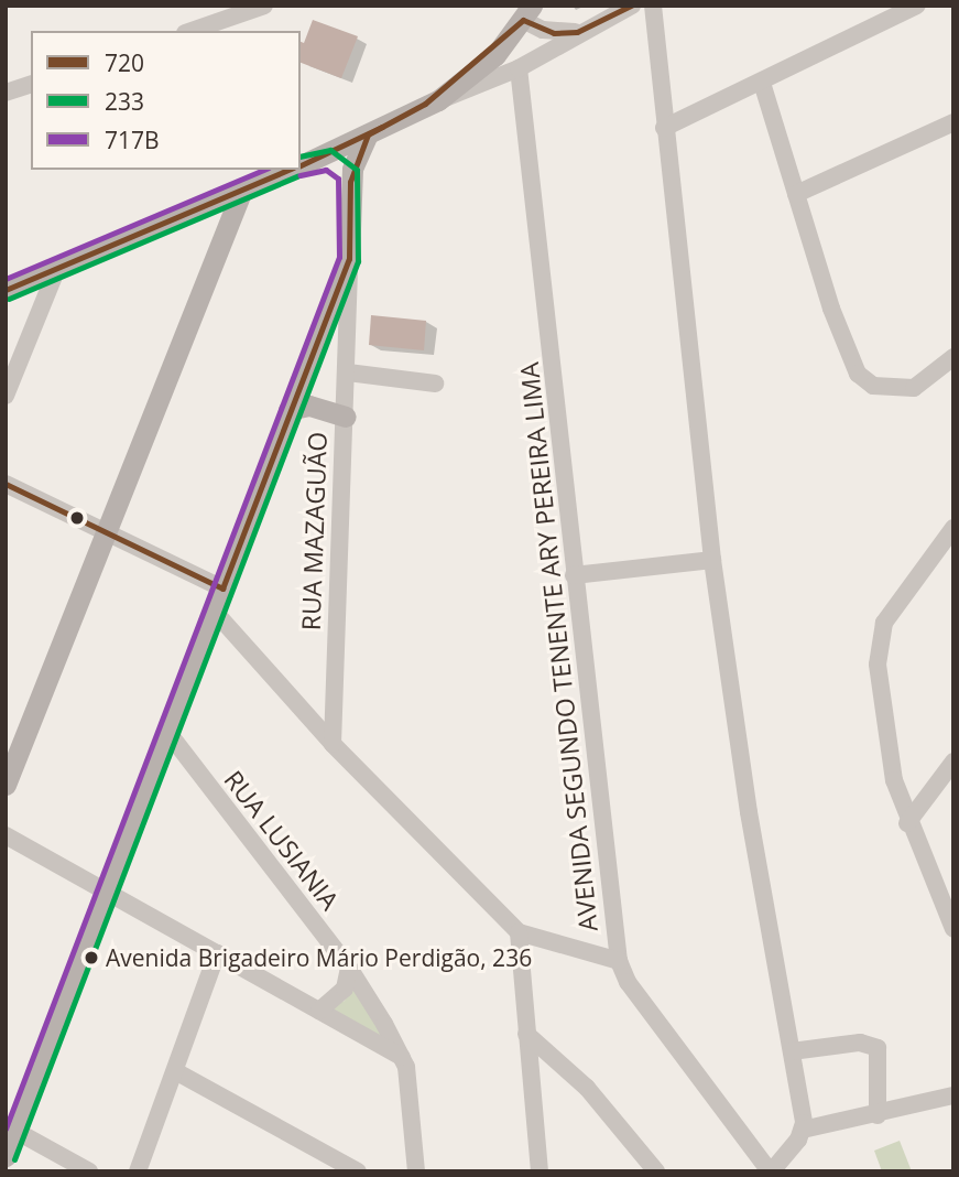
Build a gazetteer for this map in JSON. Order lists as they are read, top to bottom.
{
  "streets": {
    "main road": ["RUA MAZAGUÃO"],
    "street": ["AVENIDA SEGUNDO TENENTE ARY PEREIRA LIMA", "RUA LUSIANIA"]
  },
  "places": ["Avenida Brigadeiro Mário Perdigão, 236"],
  "lines": ["transit line 720", "transit line 233", "transit line 717B"],
  "legend": ["720", "233", "717B"]
}
